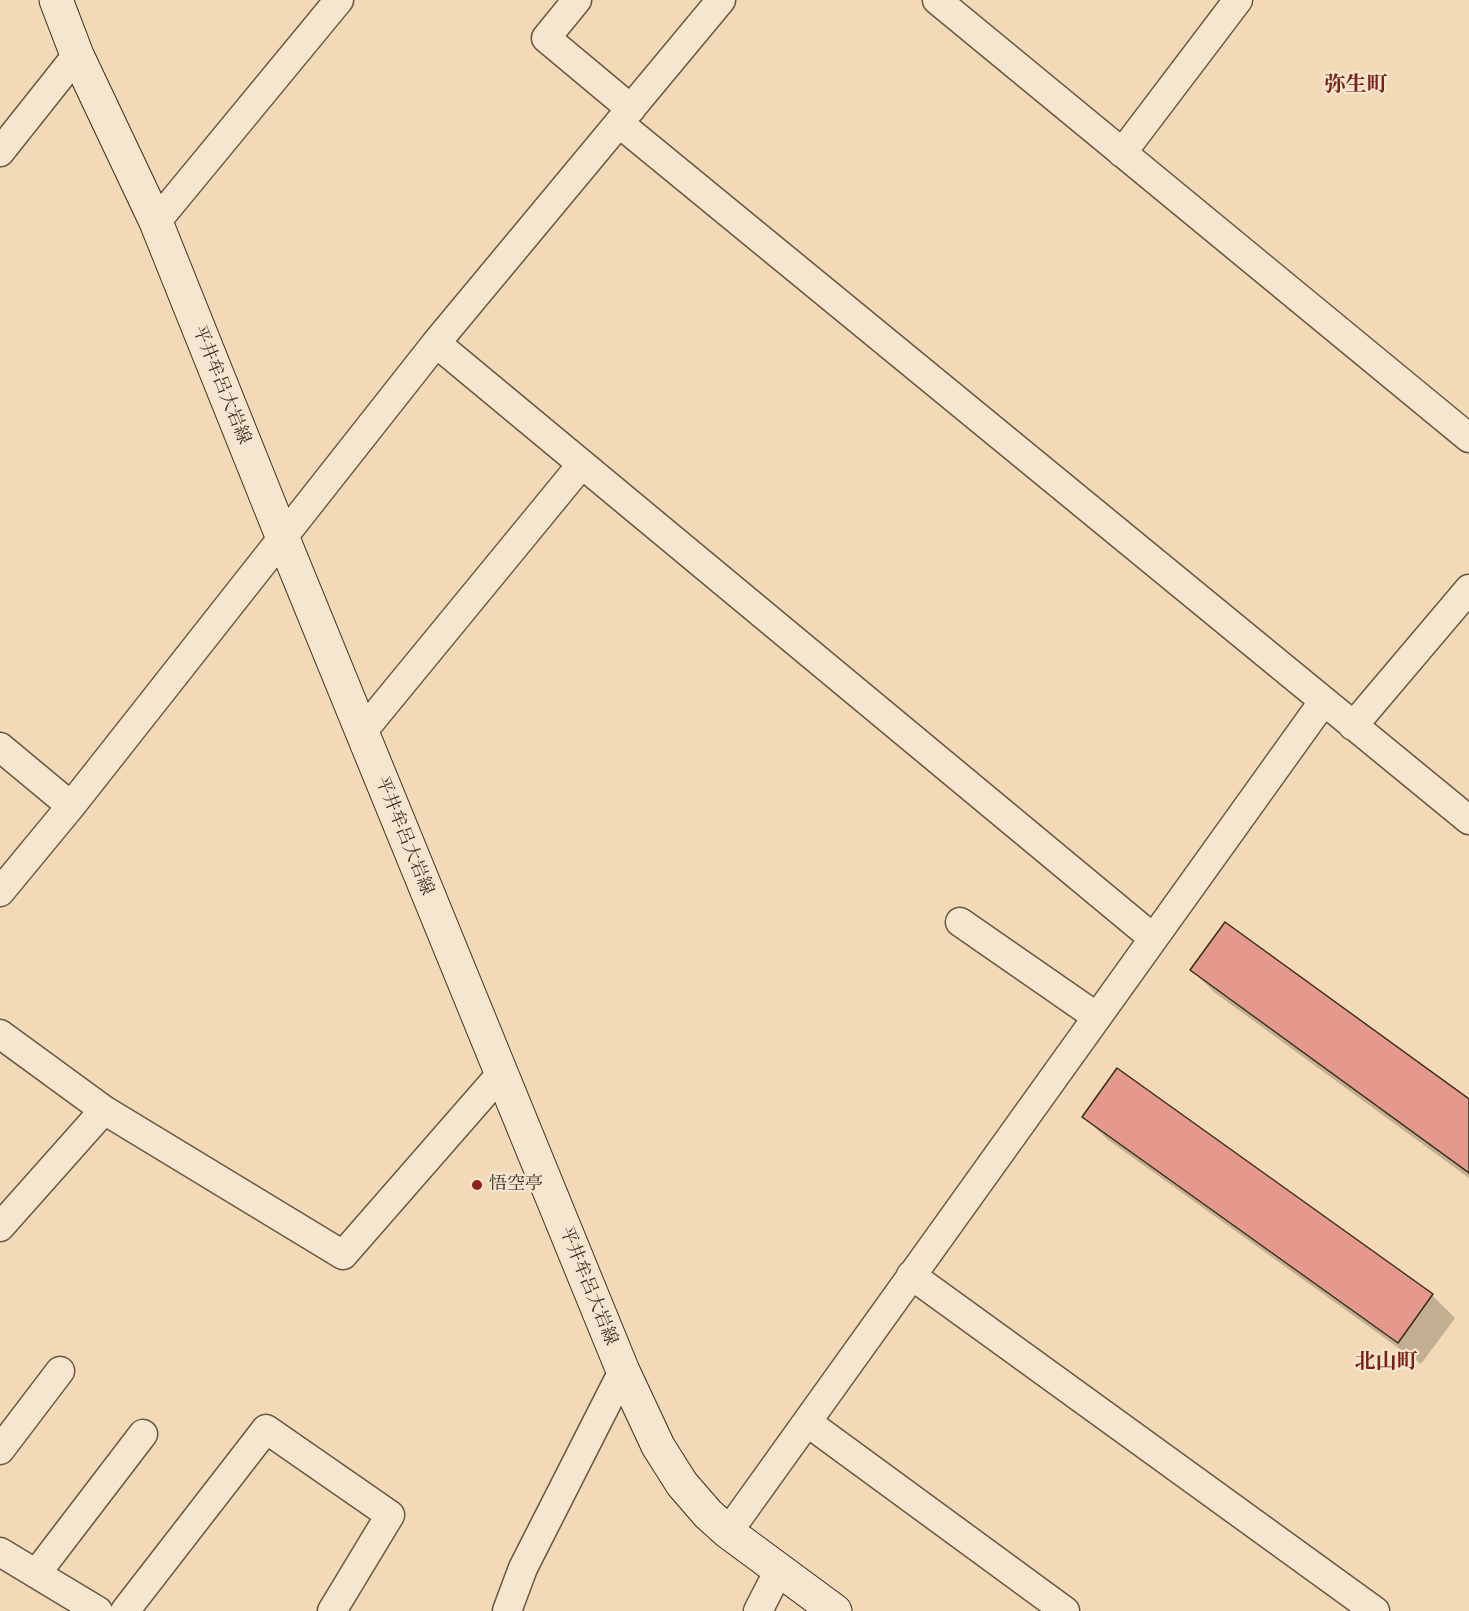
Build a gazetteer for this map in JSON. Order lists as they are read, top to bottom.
{
  "streets": {
    "main road": ["平井牟呂大岩線"]
  },
  "districts": ["弥生町", "北山町"],
  "places": ["悟空亭"]
}
